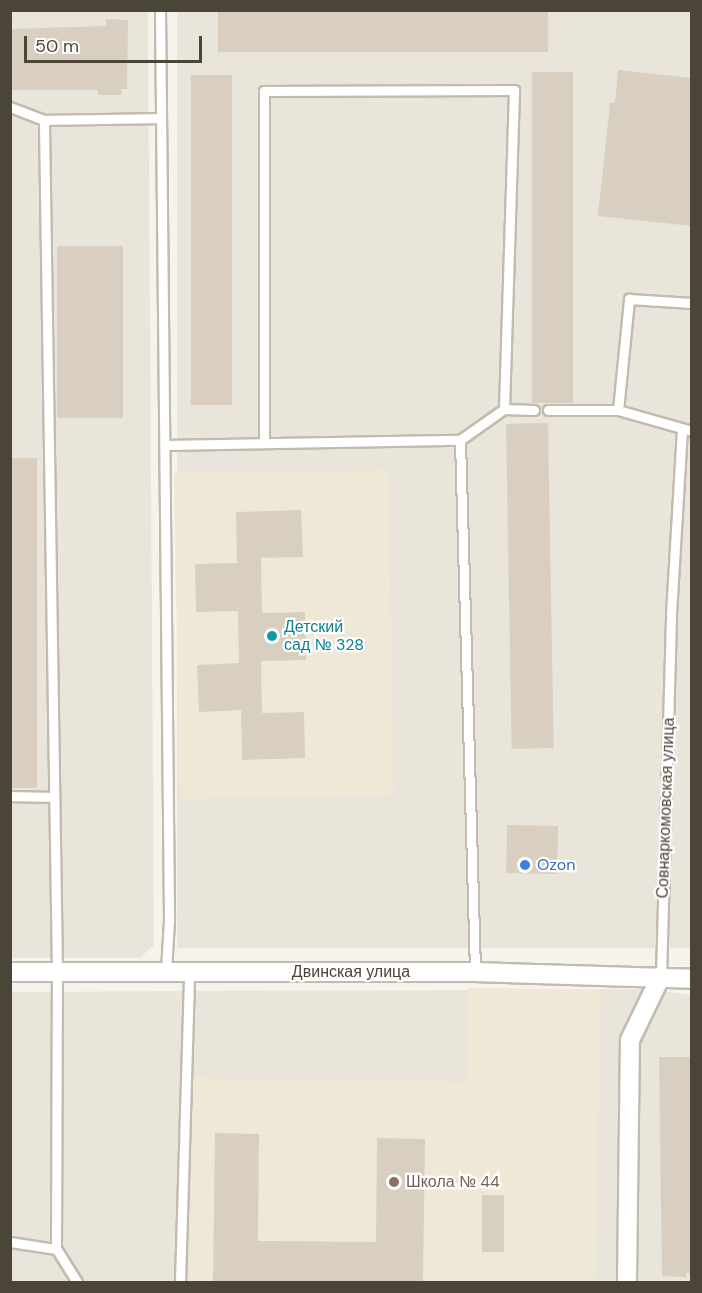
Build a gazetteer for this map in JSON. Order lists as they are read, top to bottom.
{
  "streets": {
    "street": ["Совнаркомовская улица", "Двинская улица"]
  },
  "crossings": [
    ["Совнаркомовская улица", "Двинская улица"]
  ],
  "places": ["Детский сад № 328", "Ozon", "Школа № 44"],
  "scale_bar": "50 m"
}
